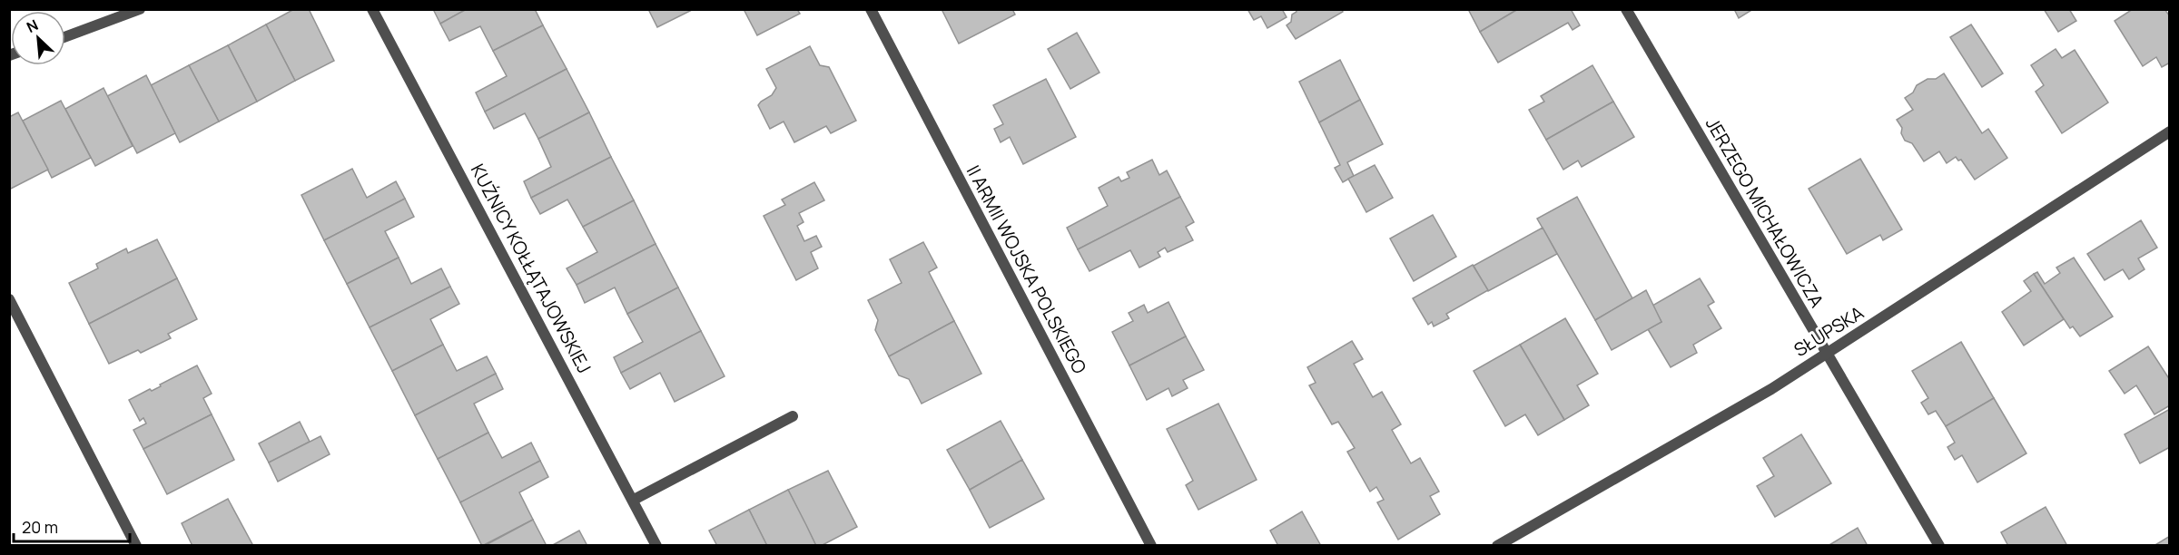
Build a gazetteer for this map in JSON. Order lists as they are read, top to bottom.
{
  "streets": {
    "street": [
      "JERZEGO MICHAŁOWICZA",
      "KUŹNICY KOŁŁĄTAJOWSKIEJ",
      "II ARMII WOJSKA POLSKIEGO",
      "SŁUPSKA"
    ]
  },
  "crossings": [
    ["JERZEGO MICHAŁOWICZA", "SŁUPSKA"]
  ],
  "scale_bar": "20 m",
  "north": "top left"
}
